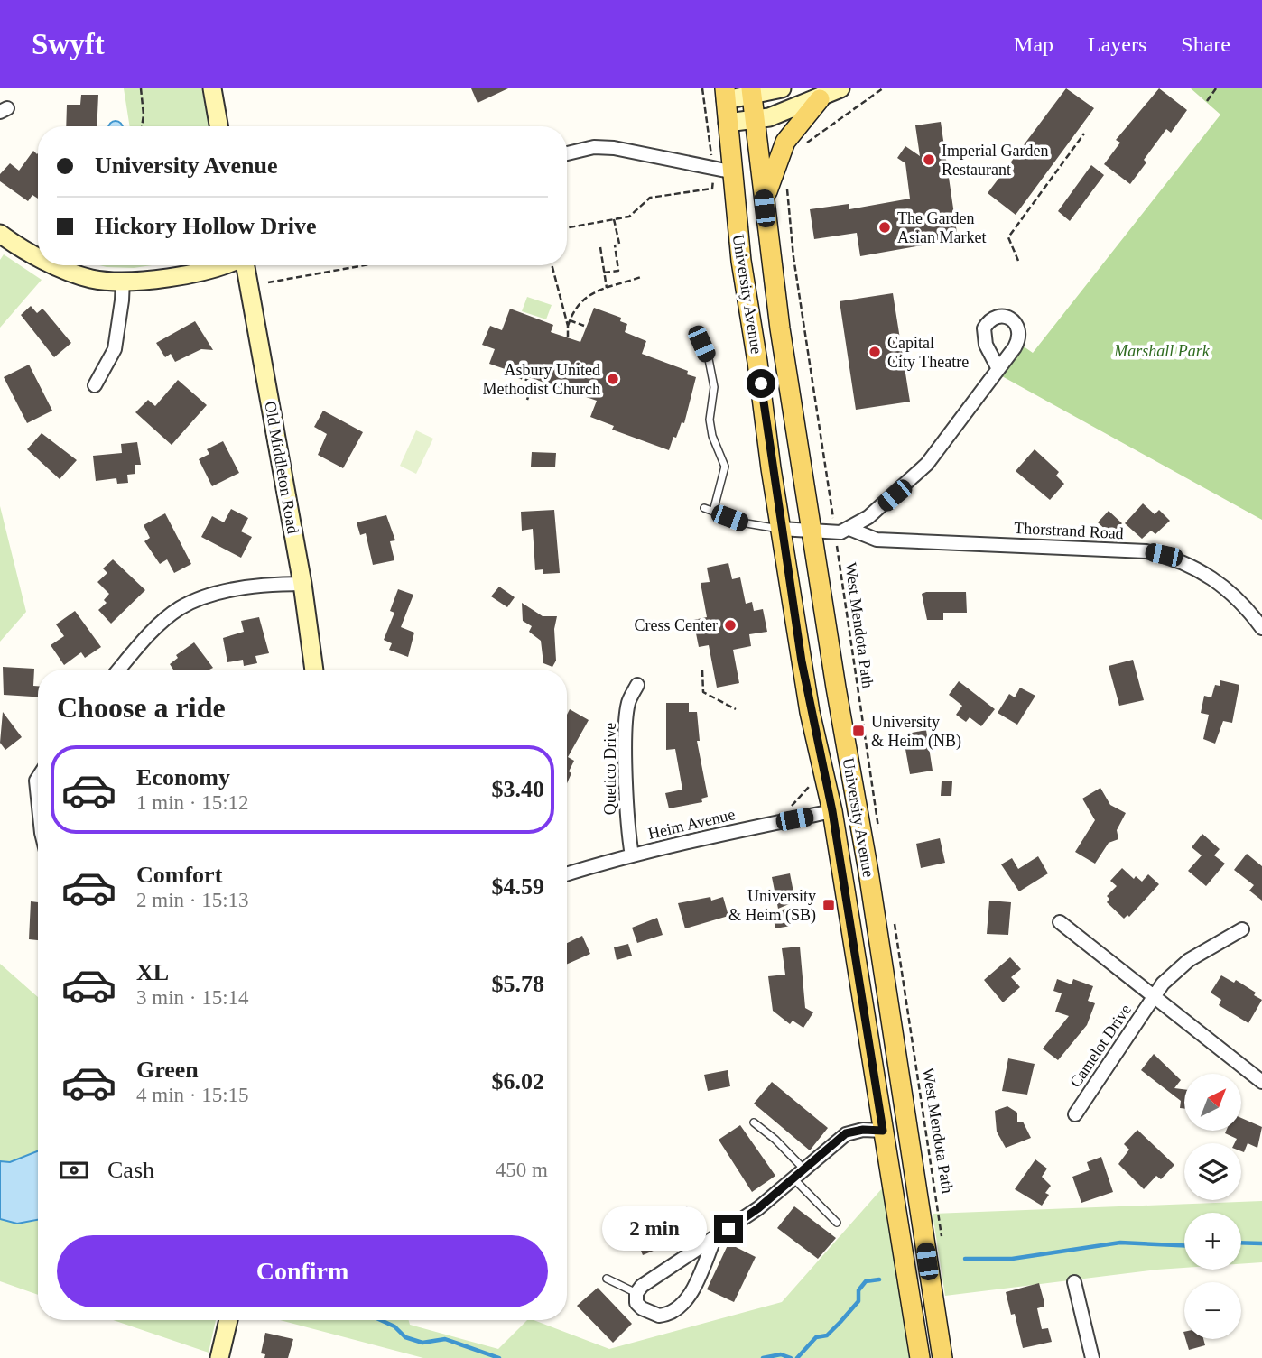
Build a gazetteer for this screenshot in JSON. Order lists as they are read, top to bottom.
{
  "streets": {
    "main road": ["University Avenue"],
    "street": [
      "Old Middleton Road",
      "Thorstrand Road",
      "Quetico Drive",
      "Heim Avenue",
      "Camelot Drive"
    ],
    "path": ["West Mendota Path"]
  },
  "crossings": [
    ["University Avenue", "West Mendota Path"],
    ["University Avenue", "Heim Avenue"],
    ["Quetico Drive", "Heim Avenue"]
  ],
  "parks": ["Marshall Park"],
  "places": {
    "other": [
      "Imperial Garden Restaurant",
      "The Garden Asian Market",
      "Capital City Theatre",
      "Asbury United Methodist Church",
      "Cress Center"
    ],
    "transit": ["University & Heim (NB)", "University & Heim (SB)"]
  },
  "north": "top right",
  "page": {
    "header": "Swyft",
    "nav": ["Map", "Layers", "Share"],
    "banner": ["University Avenue", "Hickory Hollow Drive"],
    "heading": "Choose a ride",
    "list": [
      {
        "name": "Economy",
        "note": "1 min · 15:12",
        "value": "$3.40"
      },
      {
        "name": "Comfort",
        "note": "2 min · 15:13",
        "value": "$4.59"
      },
      {
        "name": "XL",
        "note": "3 min · 15:14",
        "value": "$5.78"
      },
      {
        "name": "Green",
        "note": "4 min · 15:15",
        "value": "$6.02"
      }
    ],
    "map_buttons": ["+", "−"],
    "pay": ["Cash", "450 m"],
    "bubble": "2 min",
    "buttons": "Confirm"
  }
}
